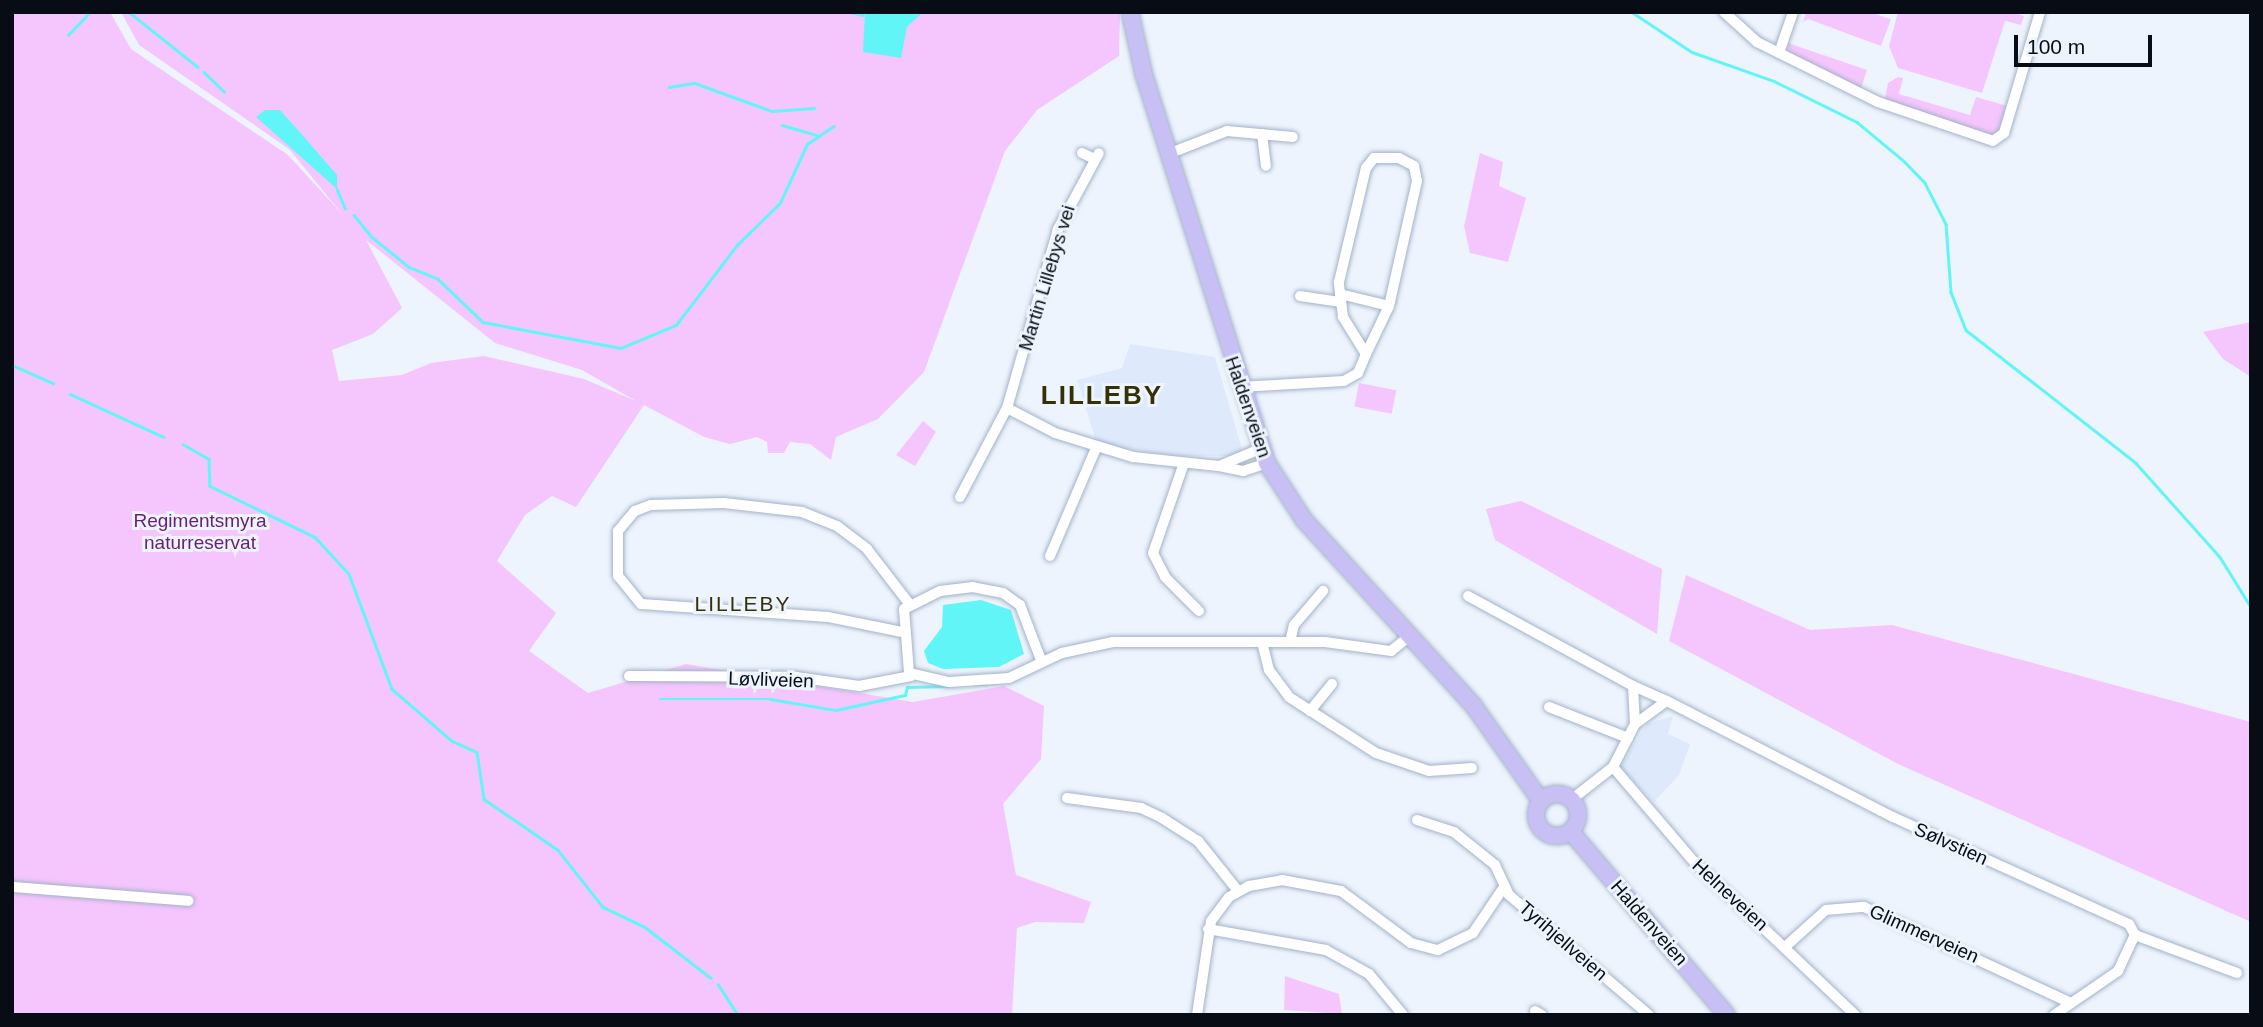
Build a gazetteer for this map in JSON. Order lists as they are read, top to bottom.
{
  "streets": {
    "main road": ["Haldenveien"],
    "street": [
      "Martin Lillebys vei",
      "Løvliveien",
      "Sølvstien",
      "Helneveien",
      "Glimmerveien",
      "Tyrihjellveien"
    ]
  },
  "crossings": [
    ["Helneveien", "Glimmerveien"]
  ],
  "districts": ["LILLEBY", "LILLEBY"],
  "parks": ["Regimentsmyra naturreservat"],
  "scale_bar": "100 m"
}
